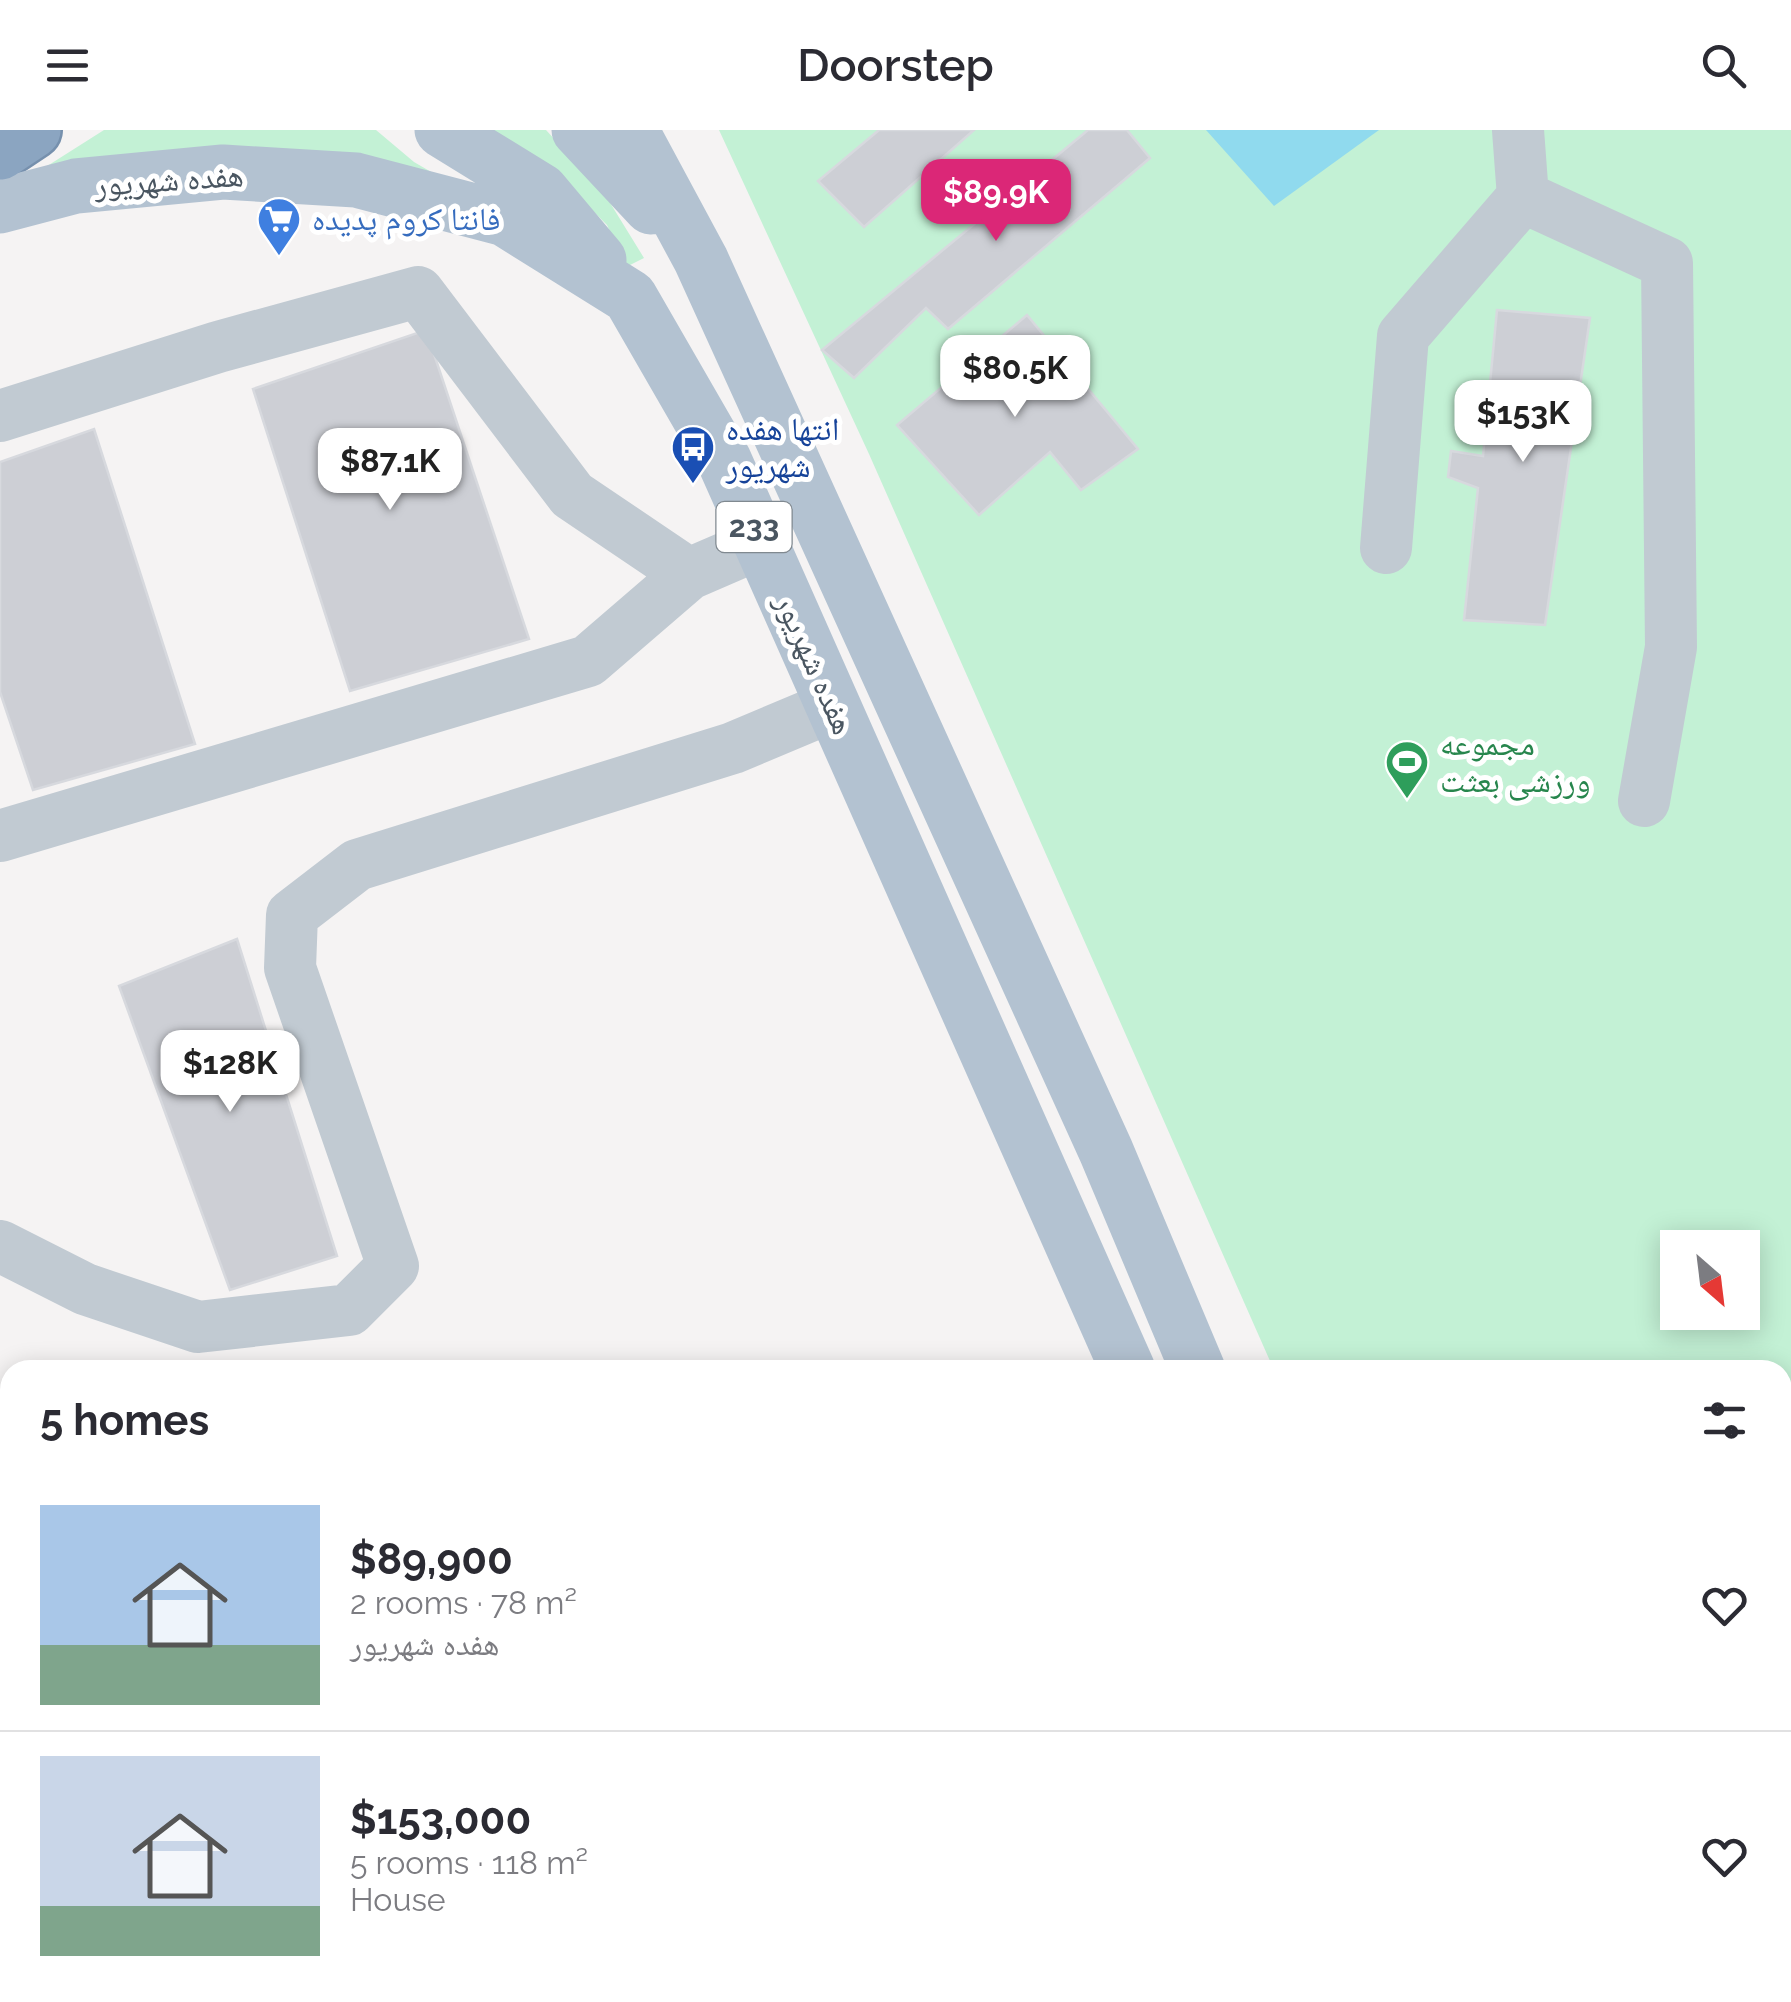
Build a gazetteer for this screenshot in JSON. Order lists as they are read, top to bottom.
{
  "streets": {
    "main road": ["هفده شهریور", "233"]
  },
  "places": {
    "supermarket": ["فانتا کروم پدیده"],
    "bus stop": ["انتها هفده شهریور"],
    "sports": ["مجموعه ورزشی بعثت"]
  },
  "north": "bottom right",
  "page": {
    "header": "Doorstep",
    "price": [
      "$89.9K",
      "$80.5K",
      "$153K",
      "$87.1K",
      "$128K"
    ],
    "heading": "5 homes",
    "list": [
      {
        "name": "$89,900",
        "note": "2 rooms · 78 m² · هفده شهریور"
      },
      {
        "name": "$153,000",
        "note": "5 rooms · 118 m² · House"
      }
    ]
  }
}
